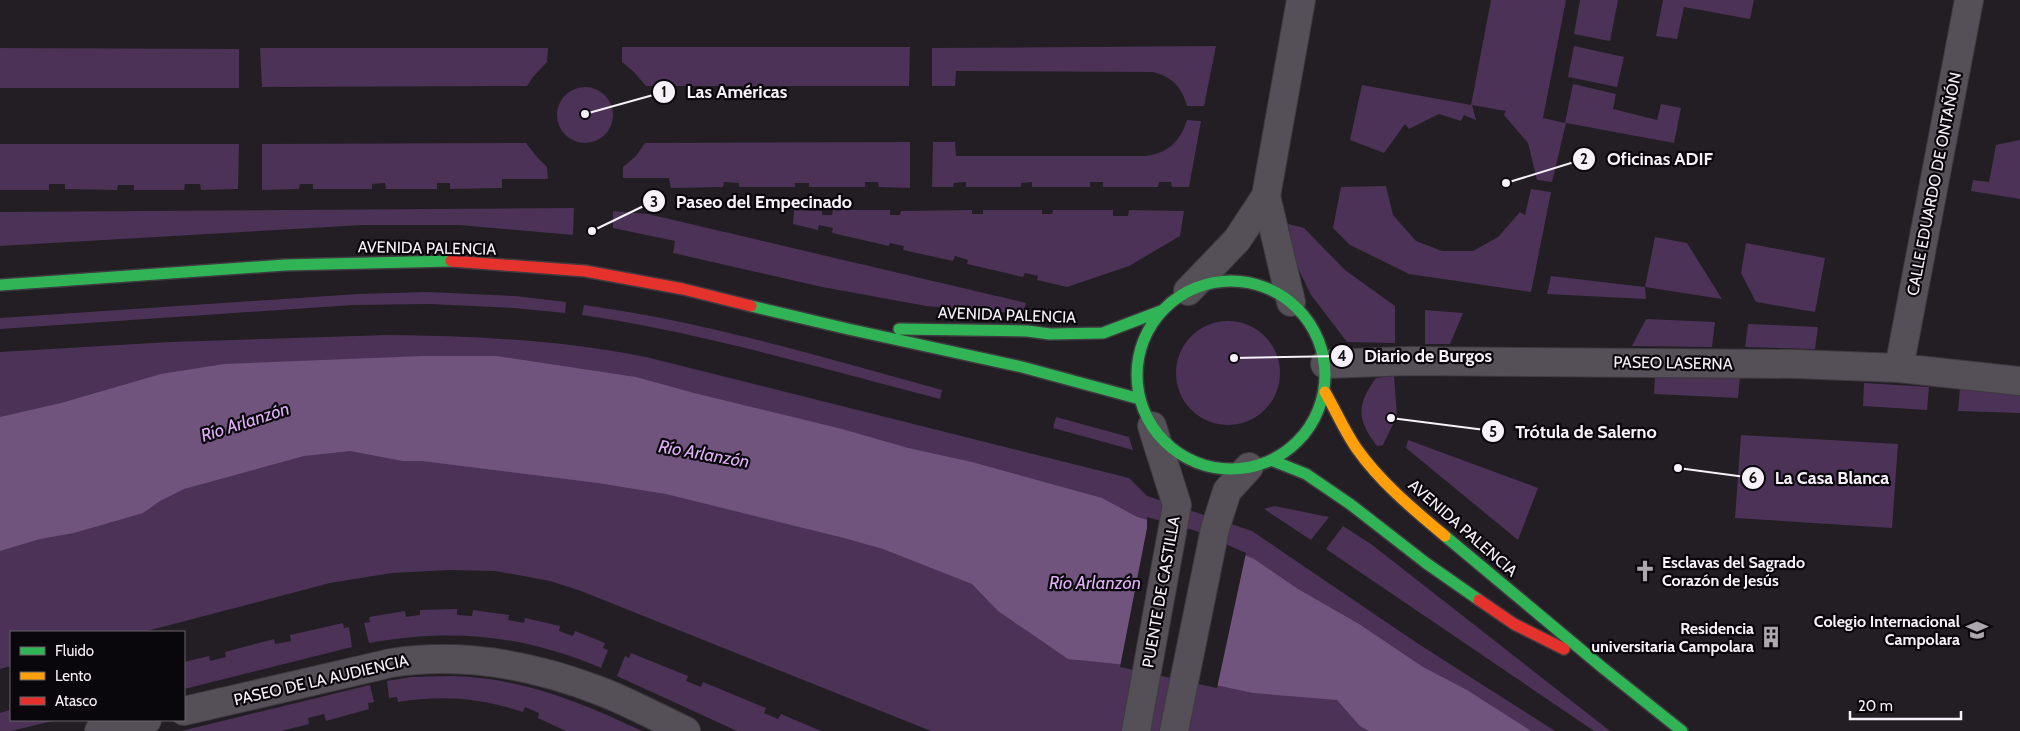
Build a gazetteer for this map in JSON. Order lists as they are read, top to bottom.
{
  "streets": {
    "highway": ["AVENIDA PALENCIA"],
    "street": [
      "CALLE EDUARDO DE ONTAÑÓN",
      "PASEO LASERNA",
      "PUENTE DE CASTILLA",
      "PASEO DE LA AUDIENCIA"
    ]
  },
  "crossings": [
    ["CALLE EDUARDO DE ONTAÑÓN", "PASEO LASERNA"]
  ],
  "water": ["Río Arlanzón"],
  "places": {
    "other": [
      "Las Américas",
      "Oficinas ADIF",
      "Paseo del Empecinado",
      "Diario de Burgos",
      "Trótula de Salerno",
      "La Casa Blanca"
    ],
    "church": ["Esclavas del Sagrado Corazón de Jesús"],
    "school or university": ["Colegio Internacional Campolara"],
    "building": ["Residencia universitaria Campolara"]
  },
  "legend": ["Fluido", "Lento", "Atasco"],
  "scale_bar": "20 m"
}
